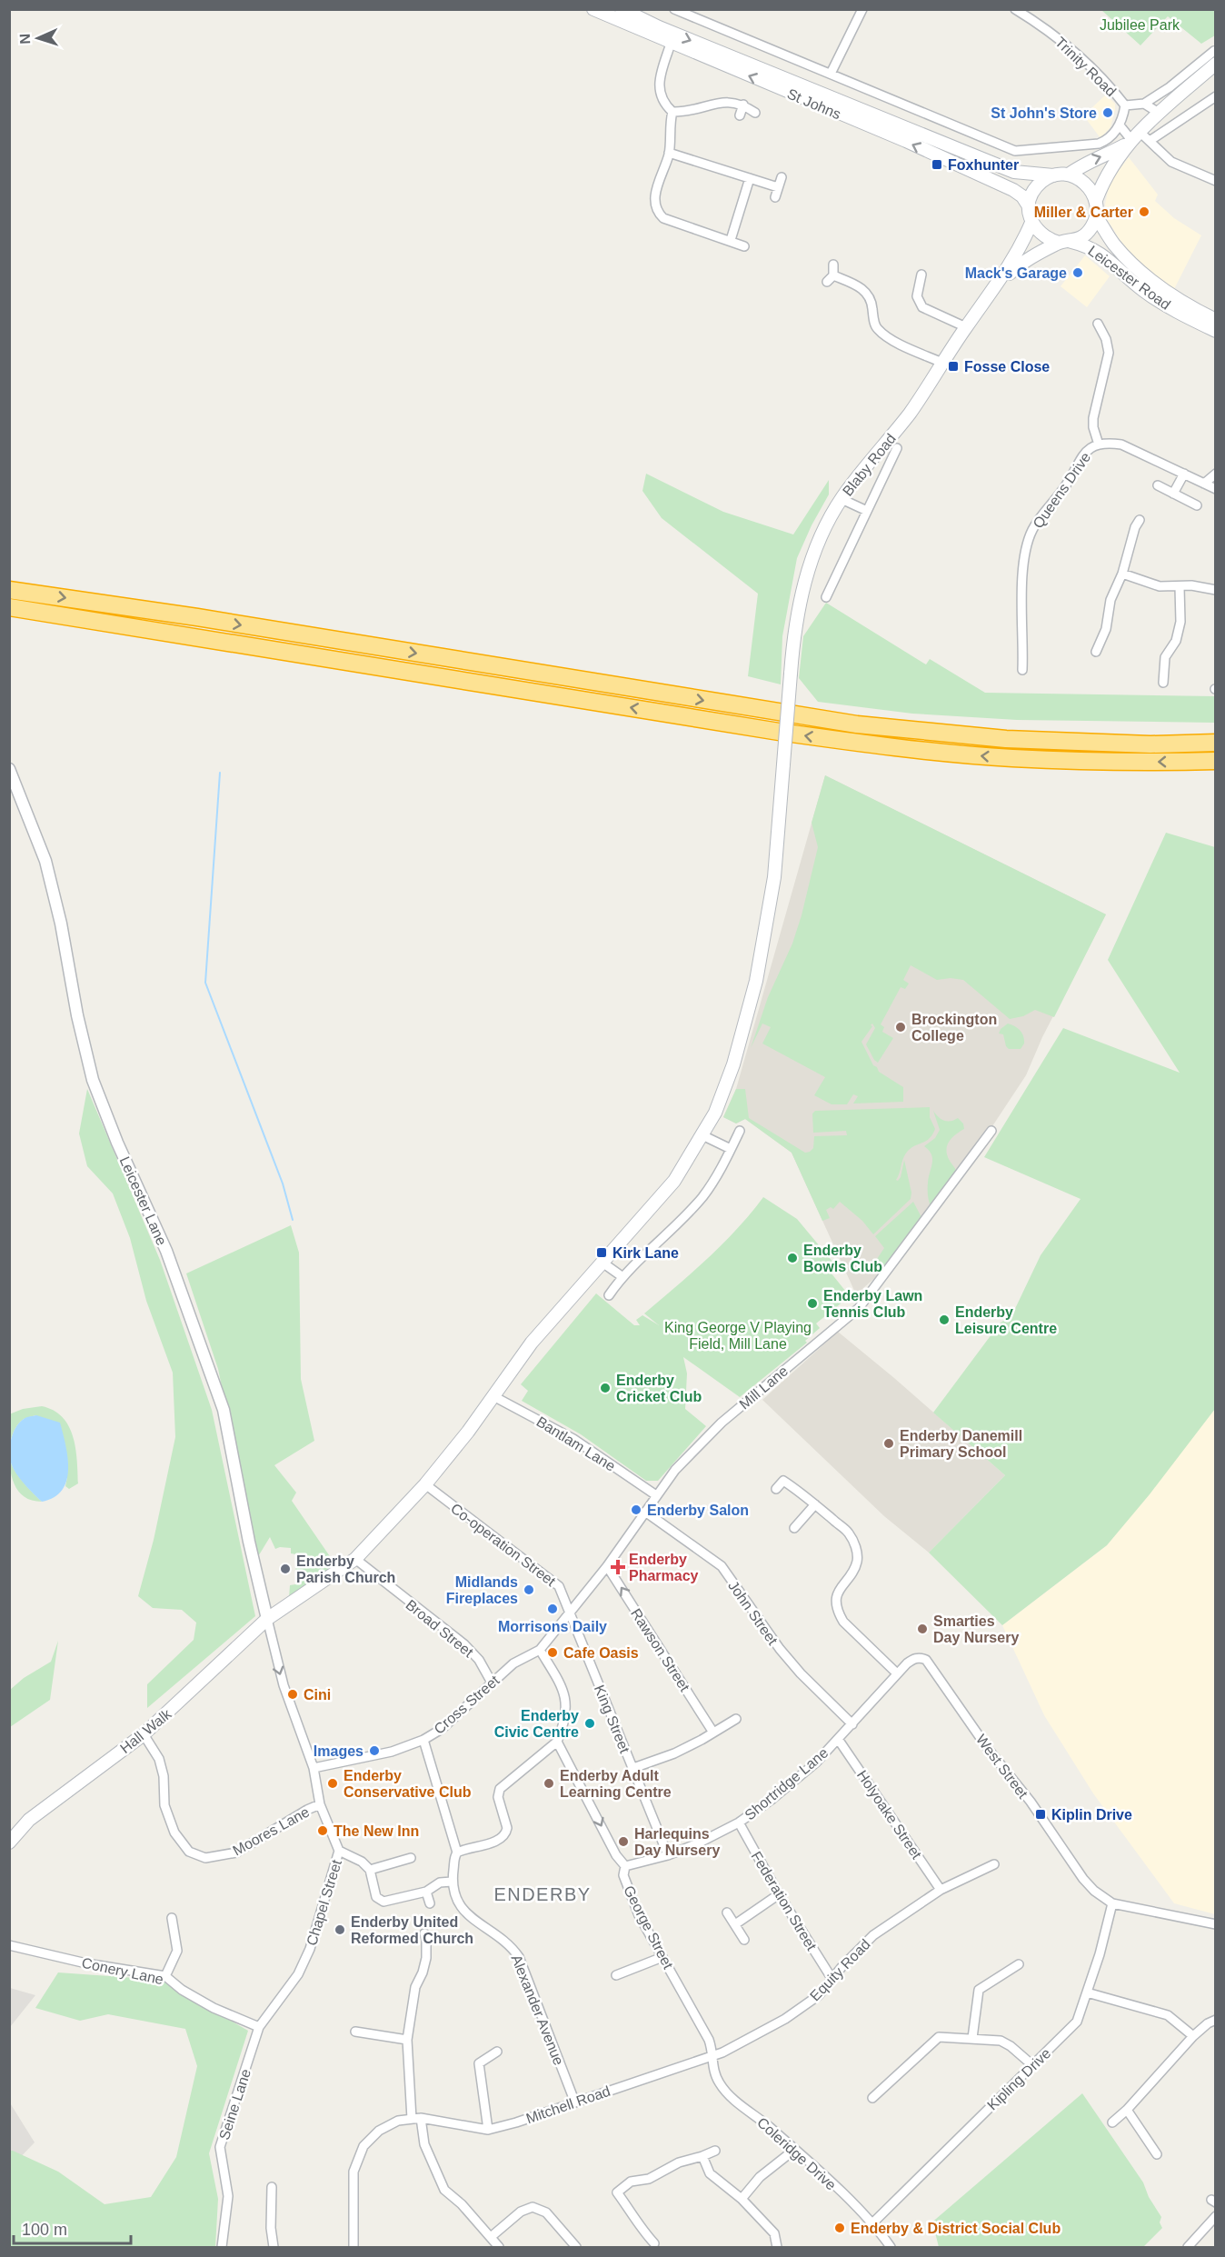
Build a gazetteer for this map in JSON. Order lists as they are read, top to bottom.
{
  "streets": {
    "main road": [
      "St Johns",
      "Leicester Road",
      "Blaby Road",
      "Hall Walk"
    ],
    "street": [
      "Trinity Road",
      "Queens Drive",
      "Leicester Lane",
      "Mill Lane",
      "Bantlam Lane",
      "Co-operation Street",
      "John Street",
      "Broad Street",
      "Rawson Street",
      "Cross Street",
      "King Street",
      "West Street",
      "Shortridge Lane",
      "Holyoake Street",
      "Moores Lane",
      "Federation Street",
      "Chapel Street",
      "George Street",
      "Equity Road",
      "Conery Lane",
      "Alexander Avenue",
      "Kipling Drive",
      "Seine Lane",
      "Mitchell Road",
      "Coleridge Drive"
    ]
  },
  "crossings": [
    ["St Johns", "Leicester Road"],
    ["St Johns", "Blaby Road"],
    ["Leicester Road", "Blaby Road"],
    ["Blaby Road", "Hall Walk"],
    ["Leicester Lane", "Hall Walk"],
    ["Leicester Lane", "Chapel Street"],
    ["Mill Lane", "Bantlam Lane"],
    ["Mill Lane", "Co-operation Street"],
    ["Mill Lane", "John Street"],
    ["Mill Lane", "Rawson Street"],
    ["Mill Lane", "Cross Street"],
    ["Mill Lane", "King Street"],
    ["Bantlam Lane", "Hall Walk"],
    ["Co-operation Street", "King Street"],
    ["Co-operation Street", "Hall Walk"],
    ["John Street", "Shortridge Lane"],
    ["Broad Street", "Cross Street"],
    ["Broad Street", "Hall Walk"],
    ["Cross Street", "Chapel Street"],
    ["King Street", "Shortridge Lane"],
    ["Hall Walk", "Moores Lane"],
    ["Hall Walk", "Chapel Street"],
    ["West Street", "Shortridge Lane"],
    ["West Street", "Kipling Drive"],
    ["Shortridge Lane", "Holyoake Street"],
    ["Shortridge Lane", "Federation Street"],
    ["Shortridge Lane", "George Street"],
    ["Holyoake Street", "Equity Road"],
    ["Moores Lane", "Chapel Street"],
    ["Federation Street", "Equity Road"],
    ["Chapel Street", "Conery Lane"],
    ["Chapel Street", "Seine Lane"],
    ["George Street", "Equity Road"],
    ["George Street", "Mitchell Road"],
    ["George Street", "Coleridge Drive"],
    ["Equity Road", "Mitchell Road"],
    ["Equity Road", "Coleridge Drive"],
    ["Conery Lane", "Seine Lane"],
    ["Alexander Avenue", "Mitchell Road"],
    ["Kipling Drive", "Coleridge Drive"],
    ["Mitchell Road", "Coleridge Drive"]
  ],
  "one_way": ["Rawson Street", "Chapel Street", "George Street"],
  "districts": ["ENDERBY"],
  "parks": ["Jubilee Park", "King George V Playing Field, Mill Lane"],
  "places": {
    "other": [
      "St John's Store",
      "Miller & Carter",
      "Mack's Garage",
      "Brockington College",
      "Enderby Bowls Club",
      "Enderby Lawn Tennis Club",
      "Enderby Leisure Centre",
      "Enderby Cricket Club",
      "Enderby Danemill Primary School",
      "Enderby Salon",
      "Enderby Parish Church",
      "Midlands Fireplaces",
      "Morrisons Daily",
      "Smarties Day Nursery",
      "Cafe Oasis",
      "Cini",
      "Enderby Civic Centre",
      "Images",
      "Enderby Conservative Club",
      "Enderby Adult Learning Centre",
      "The New Inn",
      "Harlequins Day Nursery",
      "Enderby United Reformed Church",
      "Enderby & District Social Club"
    ],
    "transit": [
      "Foxhunter",
      "Fosse Close",
      "Kirk Lane",
      "Kiplin Drive"
    ],
    "health": ["Enderby Pharmacy"]
  },
  "scale_bar": "100 m",
  "north": "left"
}
